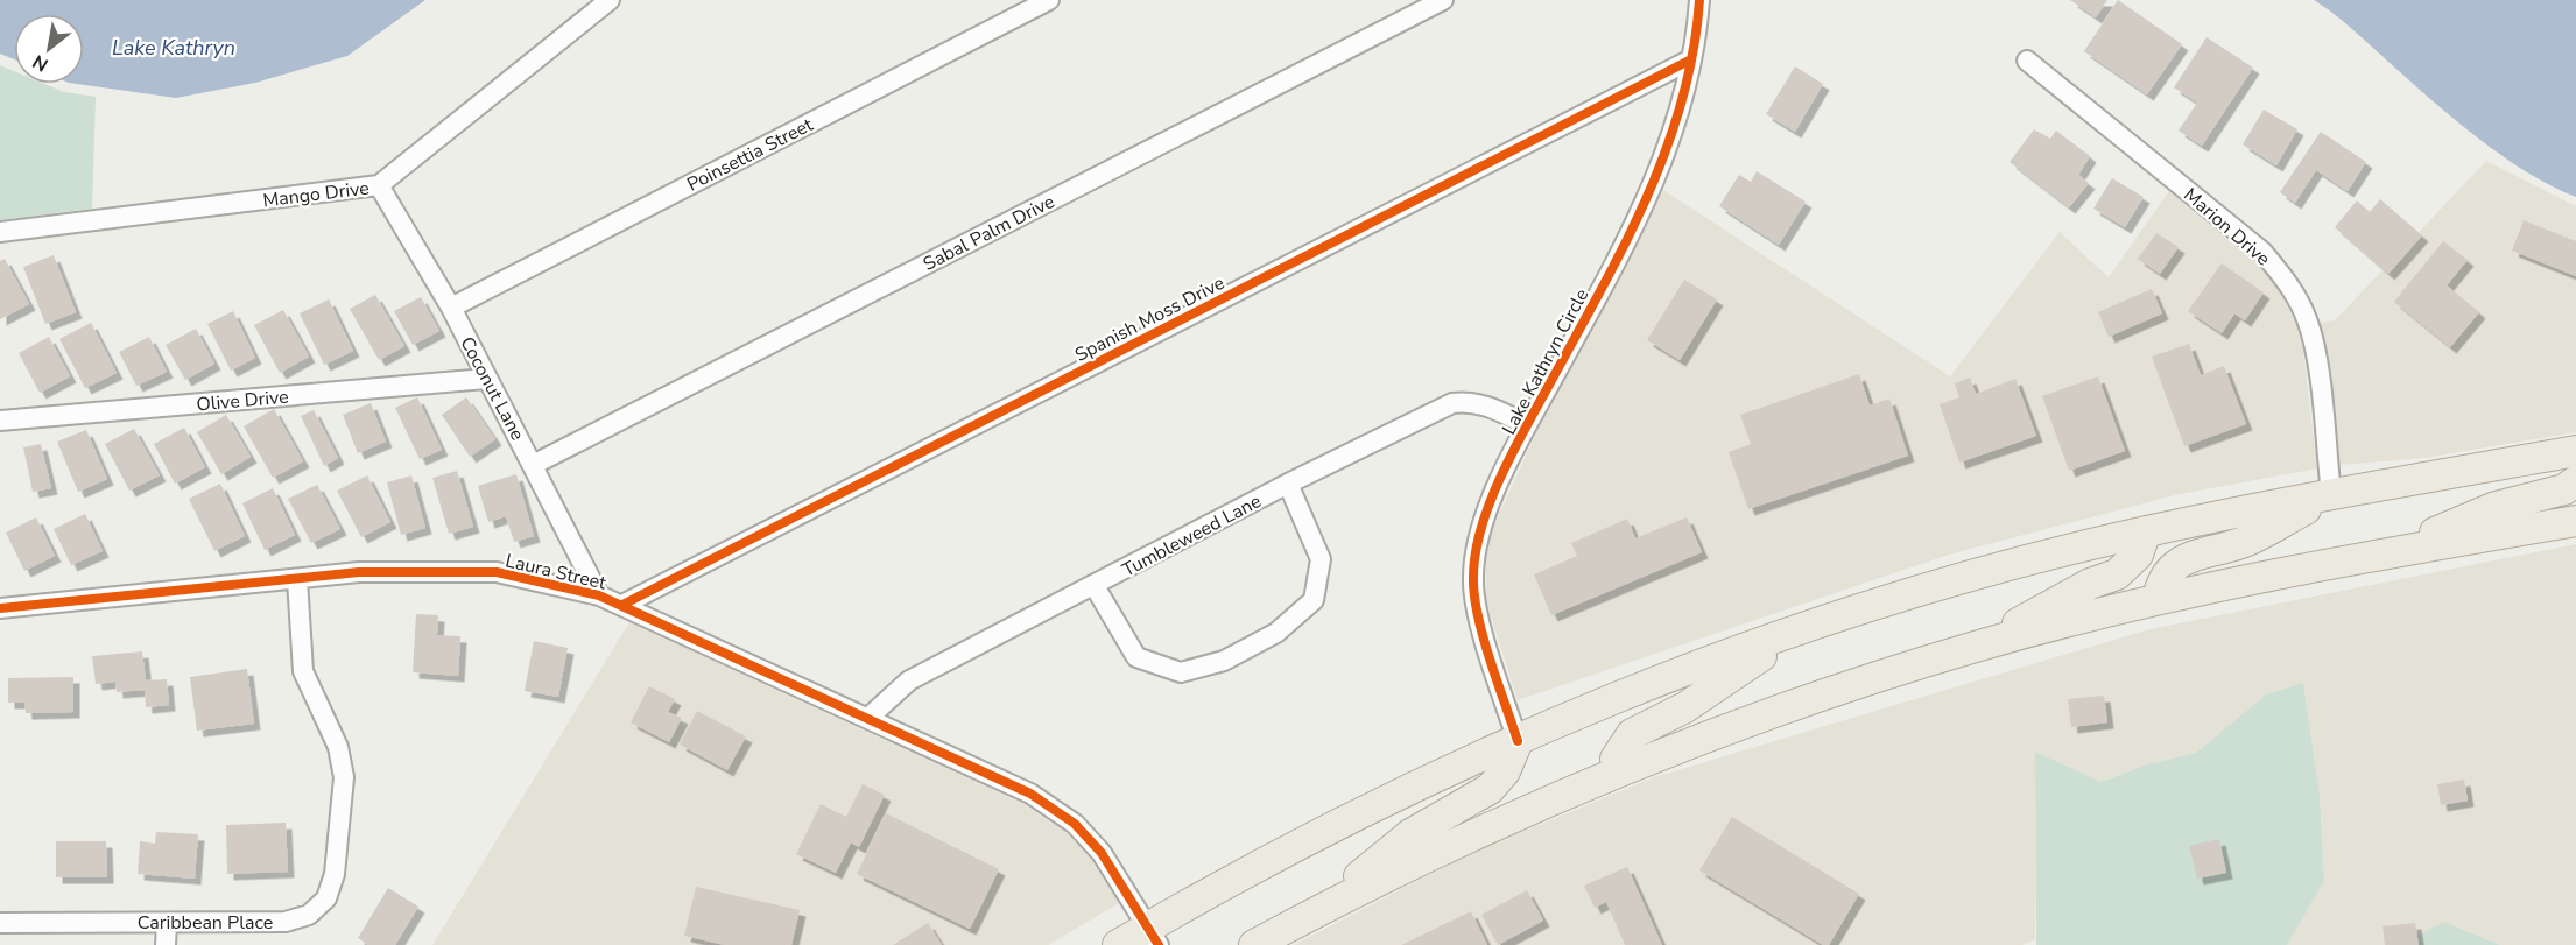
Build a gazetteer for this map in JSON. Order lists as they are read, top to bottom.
{
  "streets": {
    "street": [
      "Poinsettia Street",
      "Mango Drive",
      "Marion Drive",
      "Sabal Palm Drive",
      "Spanish Moss Drive",
      "Lake Kathryn Circle",
      "Coconut Lane",
      "Olive Drive",
      "Tumbleweed Lane",
      "Laura Street",
      "Caribbean Place"
    ]
  },
  "crossings": [
    ["Poinsettia Street", "Coconut Lane"],
    ["Mango Drive", "Coconut Lane"],
    ["Sabal Palm Drive", "Coconut Lane"],
    ["Spanish Moss Drive", "Lake Kathryn Circle"],
    ["Spanish Moss Drive", "Laura Street"],
    ["Lake Kathryn Circle", "Tumbleweed Lane"],
    ["Coconut Lane", "Olive Drive"],
    ["Coconut Lane", "Laura Street"],
    ["Tumbleweed Lane", "Laura Street"],
    ["Laura Street", "Caribbean Place"]
  ],
  "water": ["Lake Kathryn"],
  "north": "bottom left"
}
